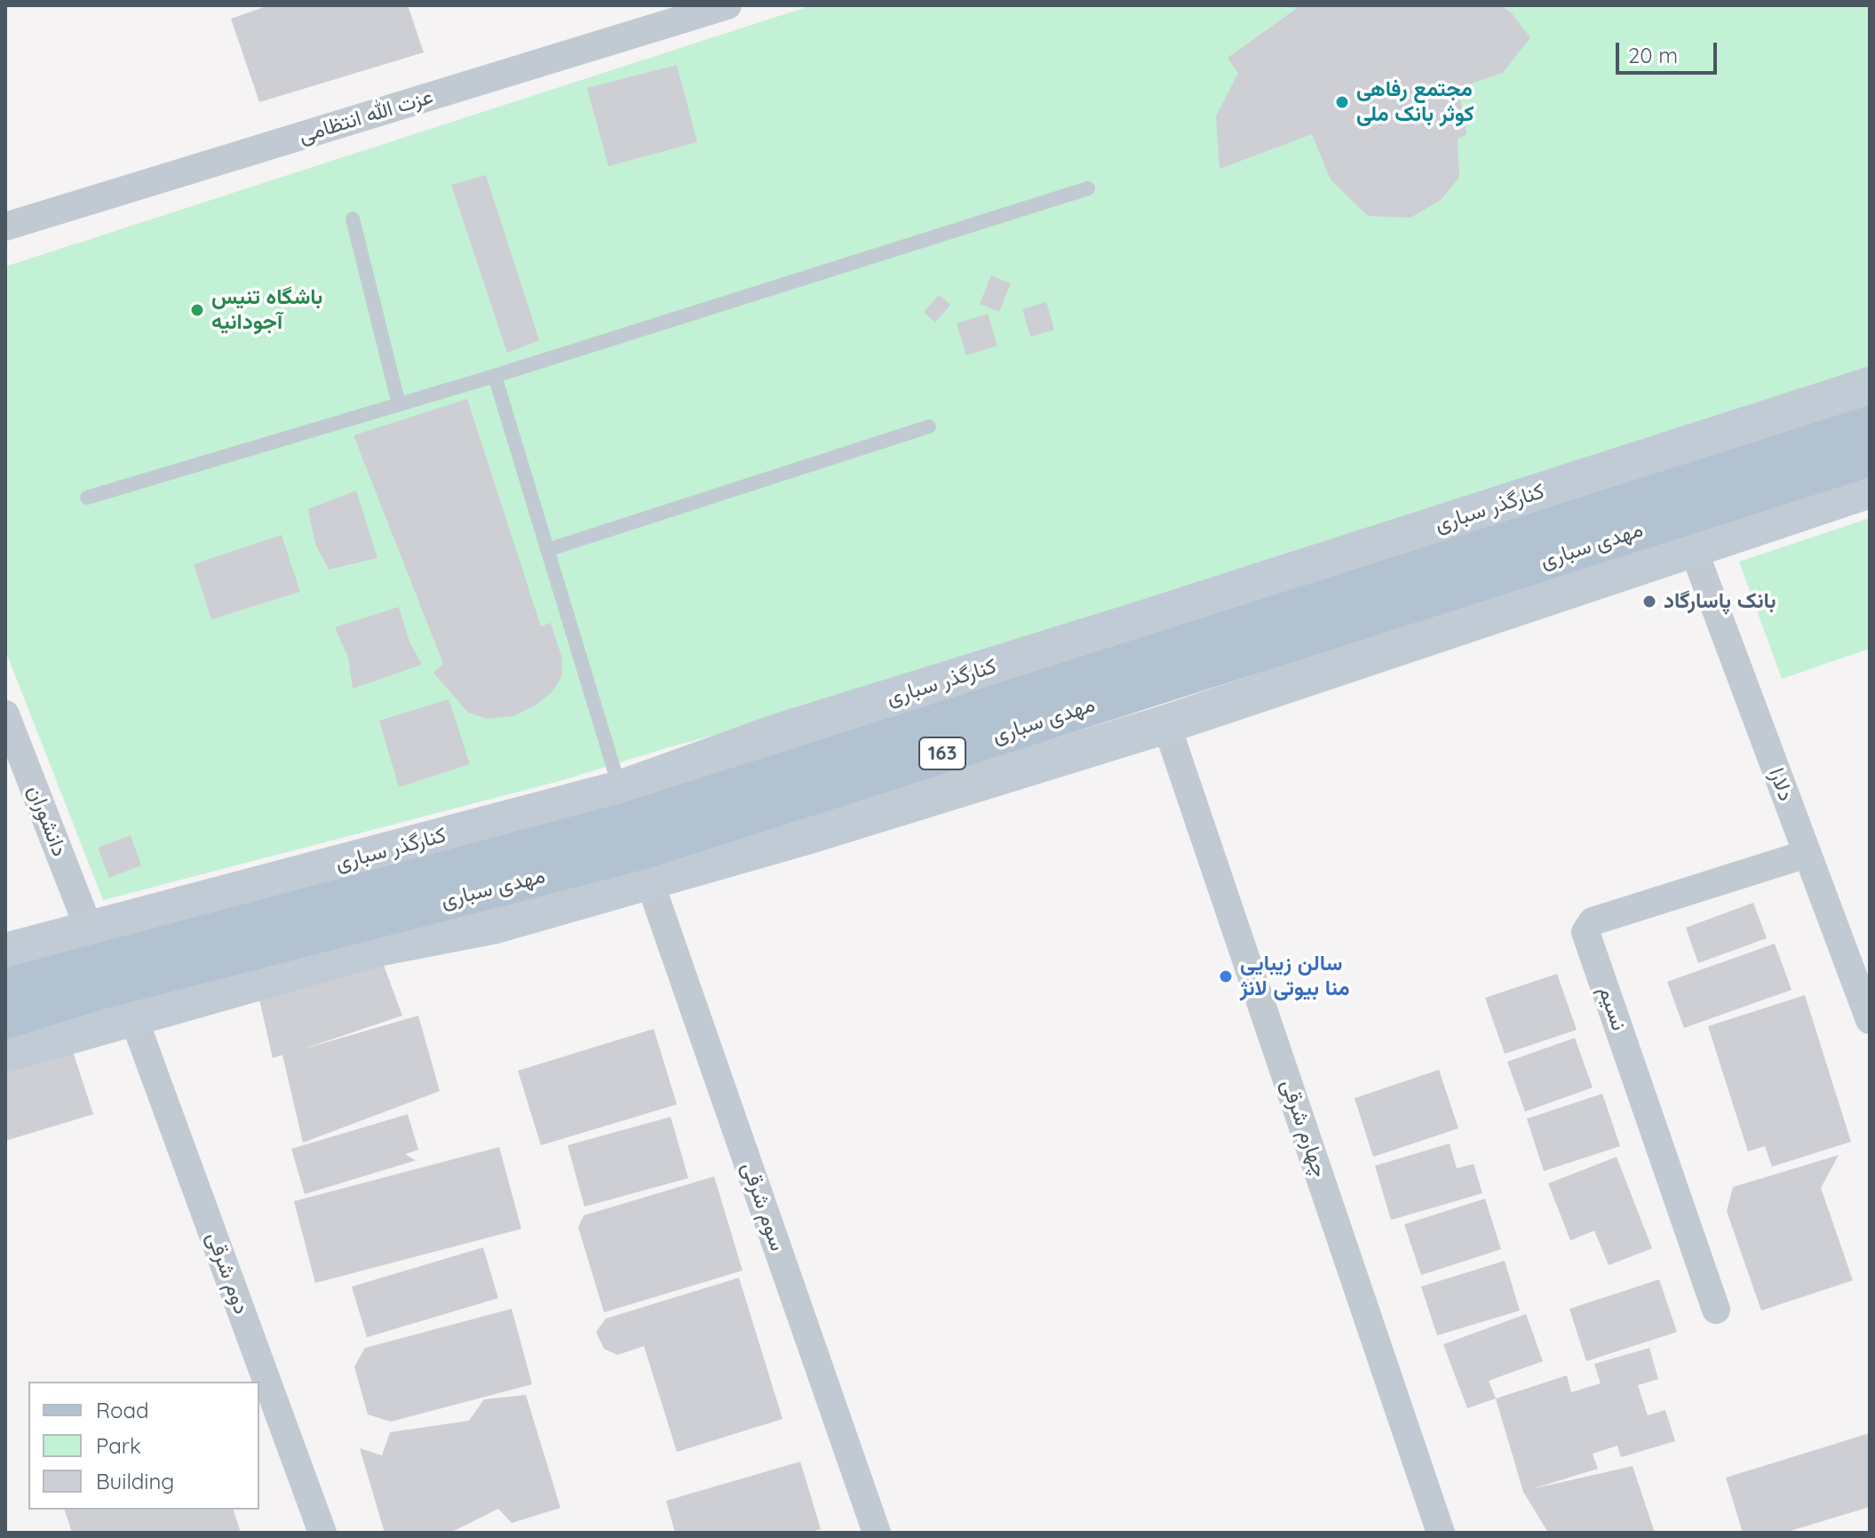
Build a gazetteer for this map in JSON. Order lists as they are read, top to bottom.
{
  "streets": {
    "main road": ["کنارگذر سباری", "مهدی سباری", "163"],
    "street": [
      "عزت الله انتظامی",
      "دلارا",
      "دانشوران",
      "نسیم",
      "چهارم شرقی",
      "سوم شرقی",
      "دوم شرقی"
    ]
  },
  "crossings": [
    ["کنارگذر سباری", "دانشوران"],
    ["دلارا", "نسیم"]
  ],
  "places": [
    "مجتمع رفاهی کوثر بانک ملی",
    "باشگاه تنیس آجودانیه",
    "بانک پاسارگاد",
    "سالن زیبایی منا بیوتی لانژ"
  ],
  "legend": ["Road", "Park", "Building"],
  "scale_bar": "20 m"
}
